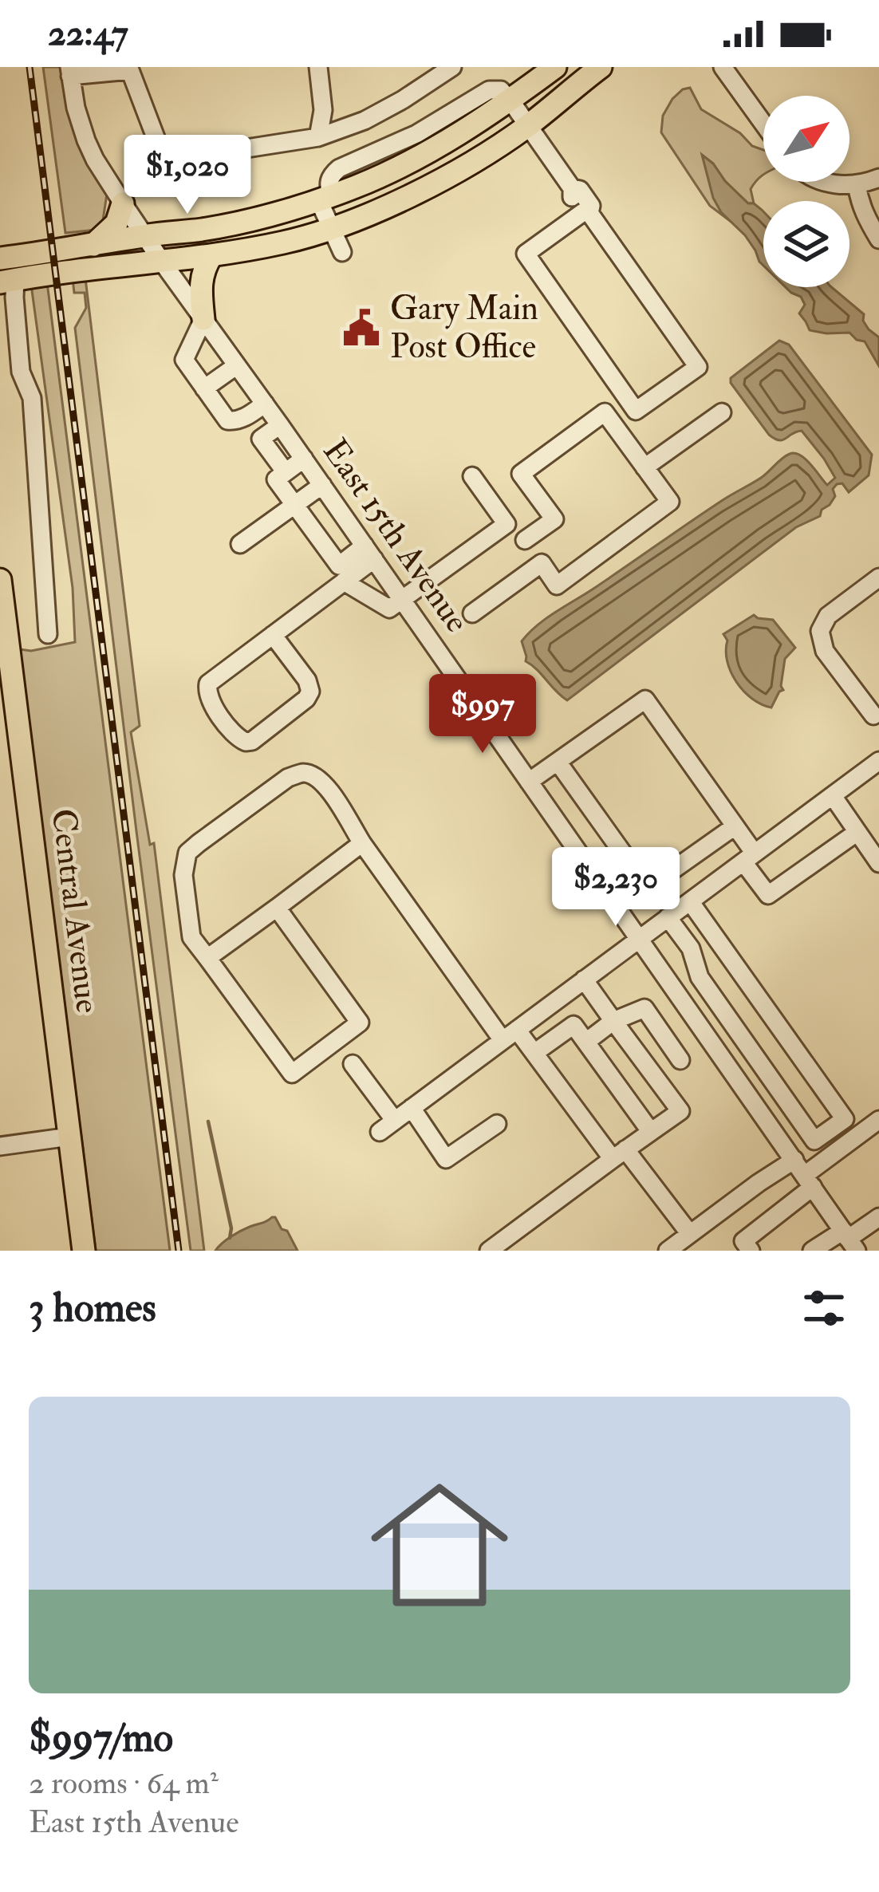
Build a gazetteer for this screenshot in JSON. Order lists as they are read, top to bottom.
{
  "streets": {
    "main road": ["Central Avenue"],
    "street": ["East 15th Avenue"]
  },
  "places": {
    "public building": ["Gary Main Post Office"]
  },
  "north": "top right",
  "page": {
    "status": "22:47",
    "price": ["$1,020", "$997", "$2,230"],
    "heading": "3 homes",
    "list": [
      {
        "name": "$997/mo",
        "note": "2 rooms · 64 m² · East 15th Avenue"
      }
    ]
  }
}
